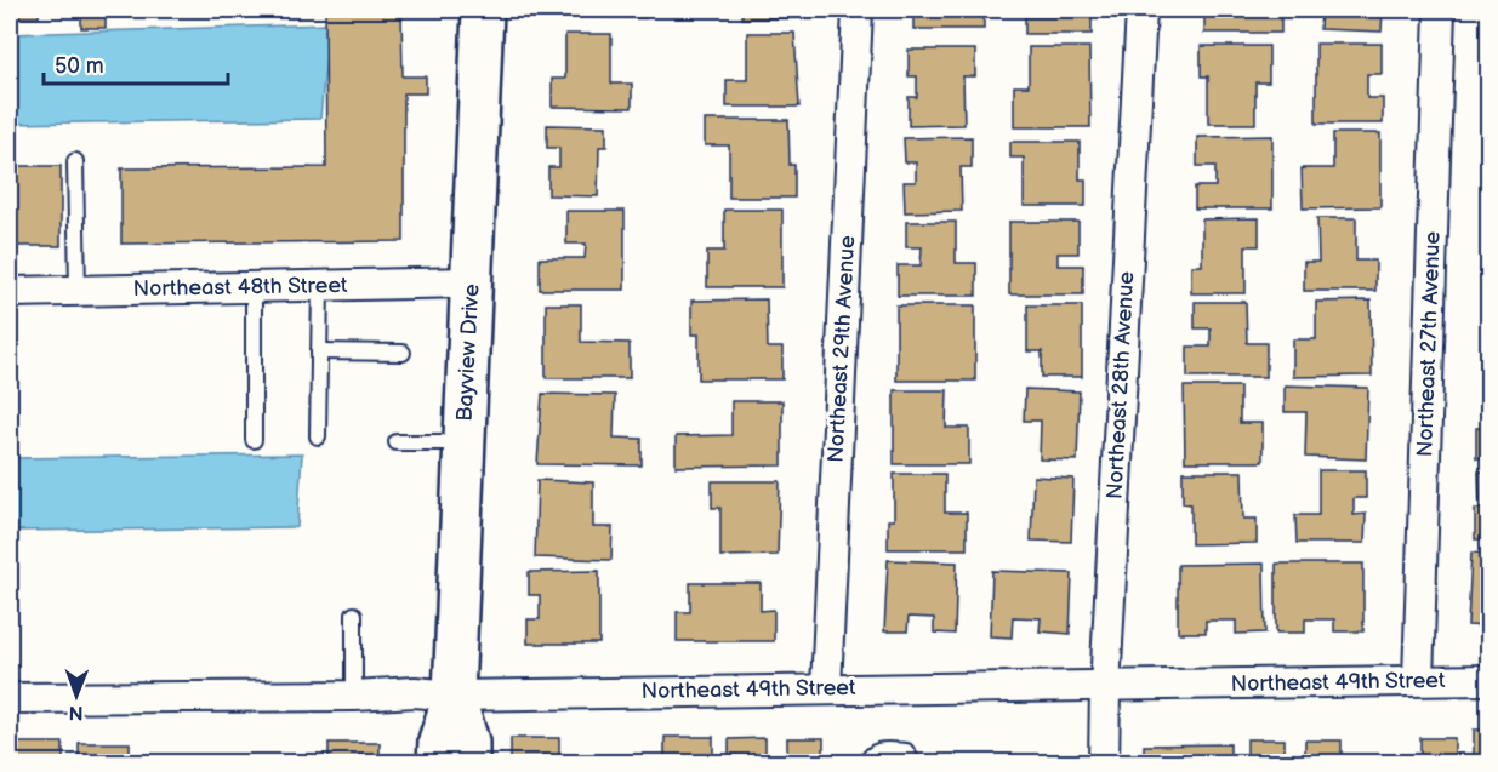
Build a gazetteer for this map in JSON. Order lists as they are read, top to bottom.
{
  "streets": {
    "street": [
      "Northeast 48th Street",
      "Northeast 27th Avenue",
      "Northeast 29th Avenue",
      "Bayview Drive",
      "Northeast 28th Avenue",
      "Northeast 49th Street"
    ]
  },
  "crossings": [
    ["Northeast 48th Street", "Bayview Drive"],
    ["Northeast 27th Avenue", "Northeast 49th Street"],
    ["Northeast 29th Avenue", "Northeast 49th Street"],
    ["Bayview Drive", "Northeast 49th Street"],
    ["Northeast 28th Avenue", "Northeast 49th Street"]
  ],
  "scale_bar": "50 m",
  "north": "bottom"
}
